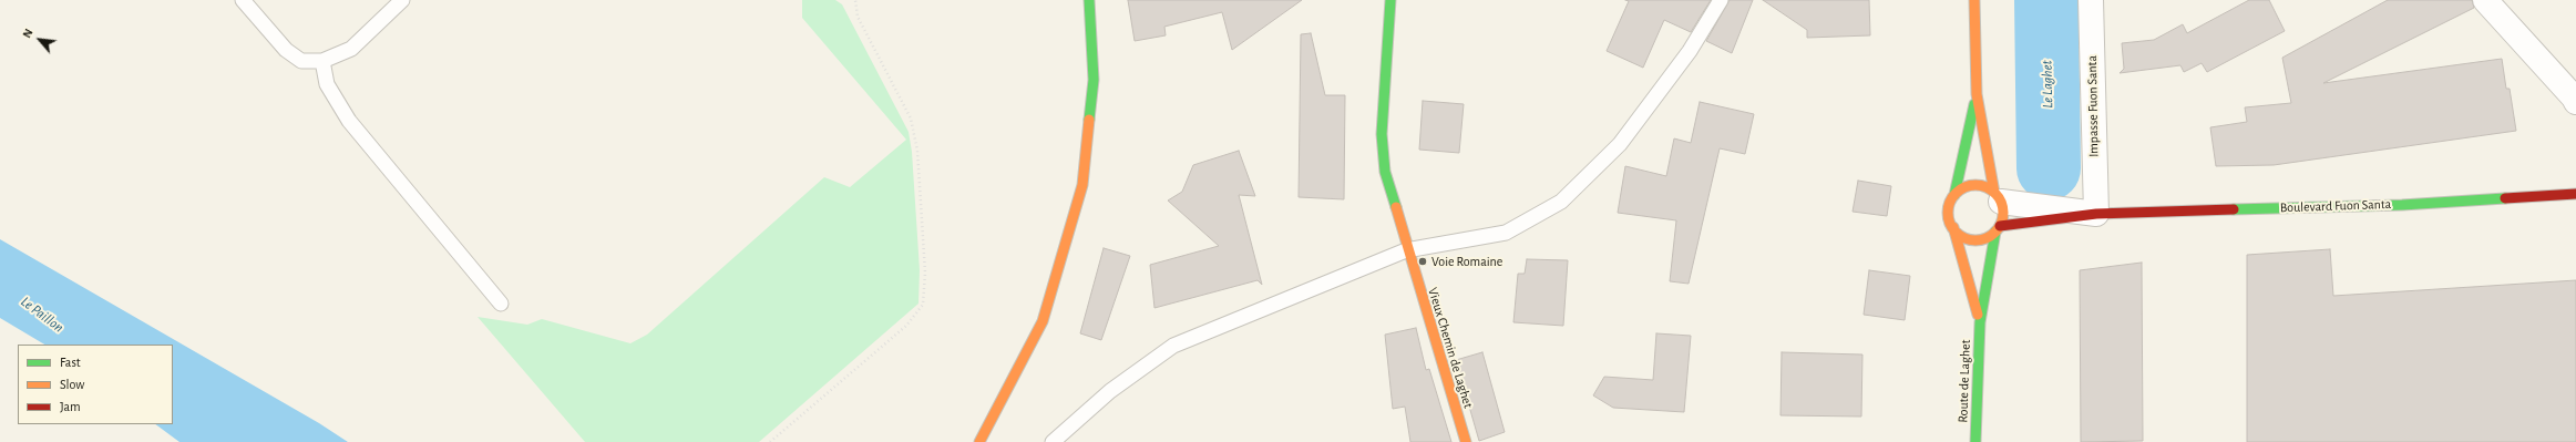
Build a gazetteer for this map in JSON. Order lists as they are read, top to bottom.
{
  "streets": {
    "street": [
      "Impasse Fuon Santa",
      "Boulevard Fuon Santa",
      "Vieux Chemin de Laghet",
      "Route de Laghet"
    ]
  },
  "crossings": [
    ["Impasse Fuon Santa", "Boulevard Fuon Santa"],
    ["Boulevard Fuon Santa", "Route de Laghet"]
  ],
  "water": ["Le Laghet", "Le Paillon"],
  "places": ["Voie Romaine"],
  "legend": ["Fast", "Slow", "Jam"],
  "north": "top left"
}
